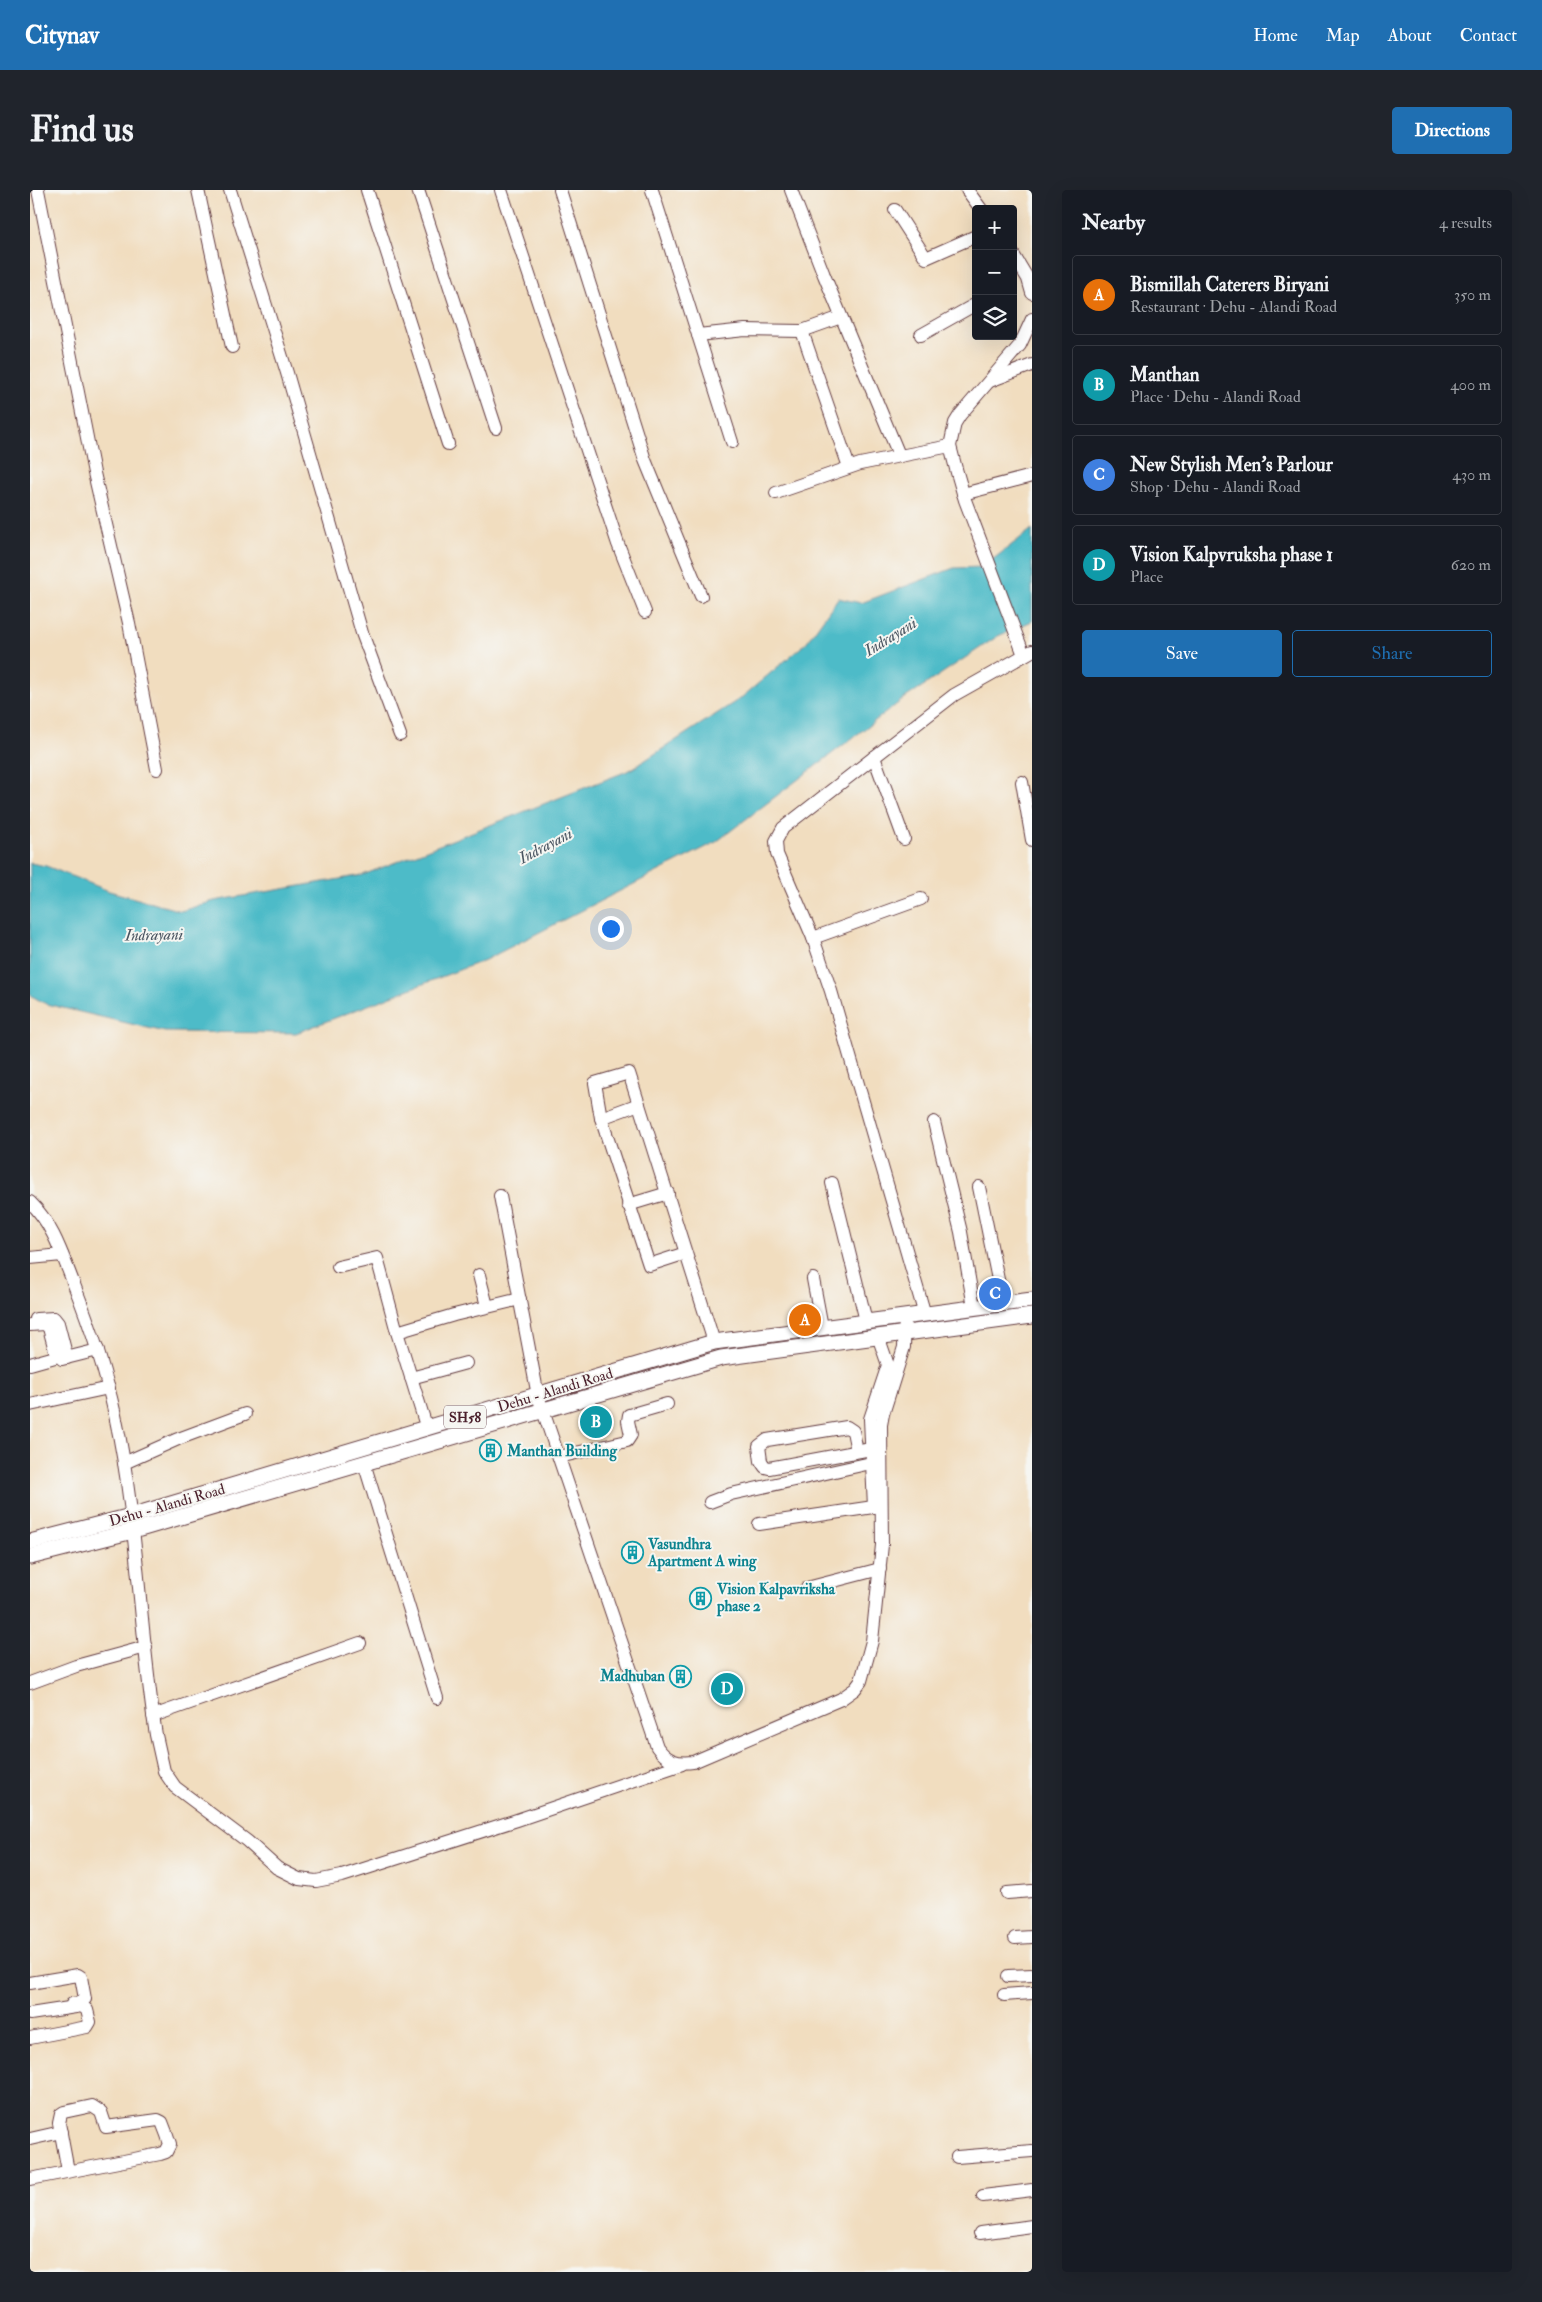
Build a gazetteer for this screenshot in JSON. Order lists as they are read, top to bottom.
{
  "streets": {
    "main road": ["Dehu - Alandi Road", "SH58"]
  },
  "water": ["Indrayani"],
  "places": {
    "building": [
      "Manthan Building",
      "Vasundhra Apartment A wing",
      "Vision Kalpavriksha phase 2",
      "Madhuban"
    ]
  },
  "page": {
    "header": "Citynav",
    "nav": [
      "Home",
      "Map",
      "About",
      "Contact"
    ],
    "buttons": [
      "Directions",
      ["Save", "Share"]
    ],
    "title": "Find us",
    "heading": ["Nearby", "4 results"],
    "map_buttons": ["+", "−"],
    "list": [
      {
        "mark": "A",
        "name": "Bismillah Caterers Biryani",
        "note": "Restaurant · Dehu - Alandi Road",
        "value": "350 m"
      },
      {
        "mark": "B",
        "name": "Manthan",
        "note": "Place · Dehu - Alandi Road",
        "value": "400 m"
      },
      {
        "mark": "C",
        "name": "New Stylish Men's Parlour",
        "note": "Shop · Dehu - Alandi Road",
        "value": "430 m"
      },
      {
        "mark": "D",
        "name": "Vision Kalpvruksha phase 1",
        "note": "Place",
        "value": "620 m"
      }
    ],
    "pins": [
      "C",
      "A",
      "B",
      "D"
    ]
  }
}
